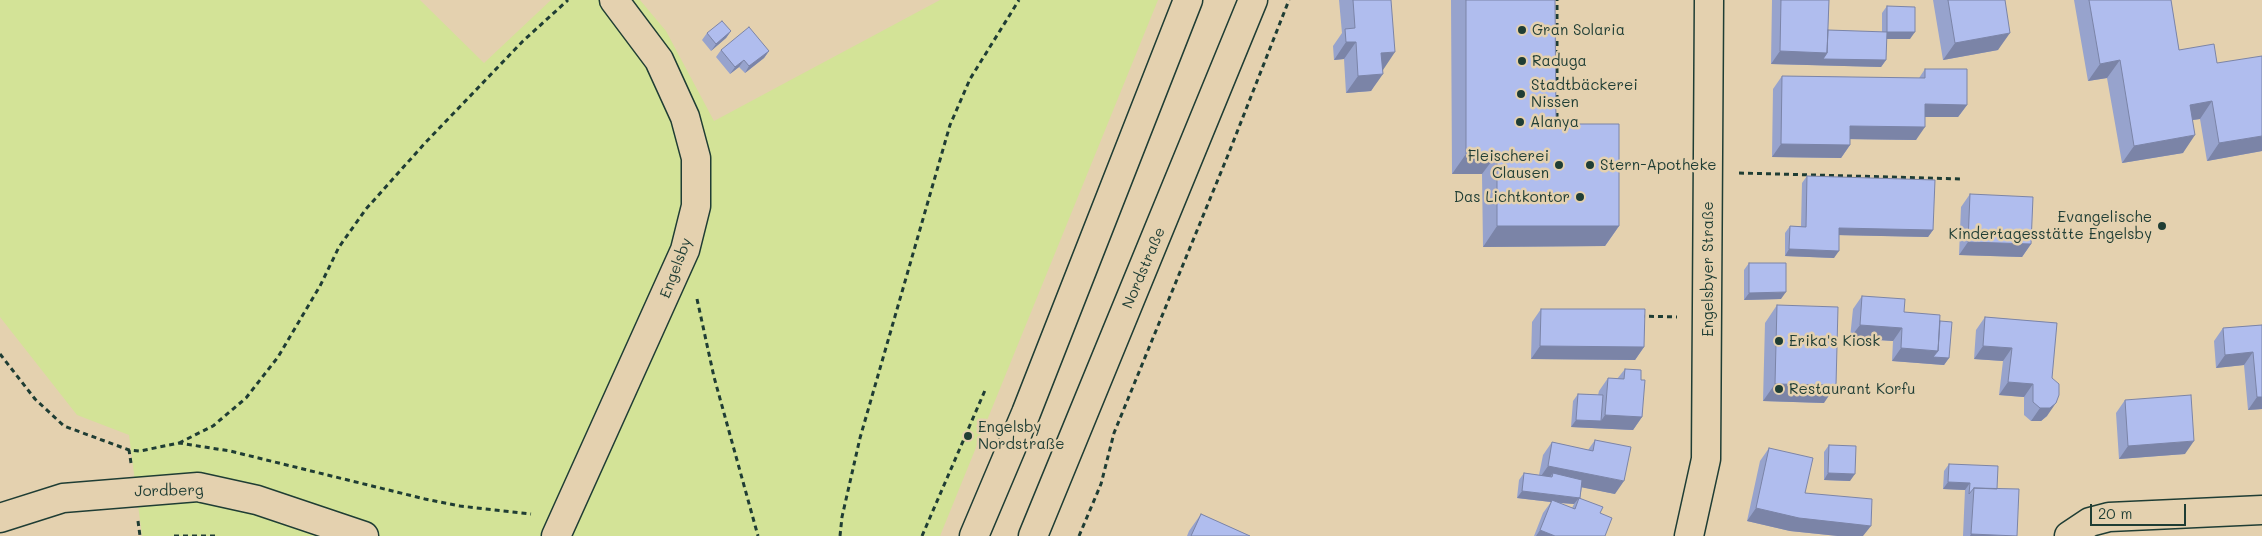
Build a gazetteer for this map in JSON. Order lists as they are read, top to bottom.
{
  "streets": {
    "street": [
      "Engelsby",
      "Nordstraße",
      "Engelsbyer Straße",
      "Jordberg"
    ]
  },
  "places": [
    "Gran Solaria",
    "Raduga",
    "Stadtbäckerei Nissen",
    "Alanya",
    "Fleischerei Clausen",
    "Stern-Apotheke",
    "Das Lichtkontor",
    "Evangelische Kindertagesstätte Engelsby",
    "Erika's Kiosk",
    "Restaurant Korfu",
    "Engelsby Nordstraße"
  ],
  "scale_bar": "20 m"
}
